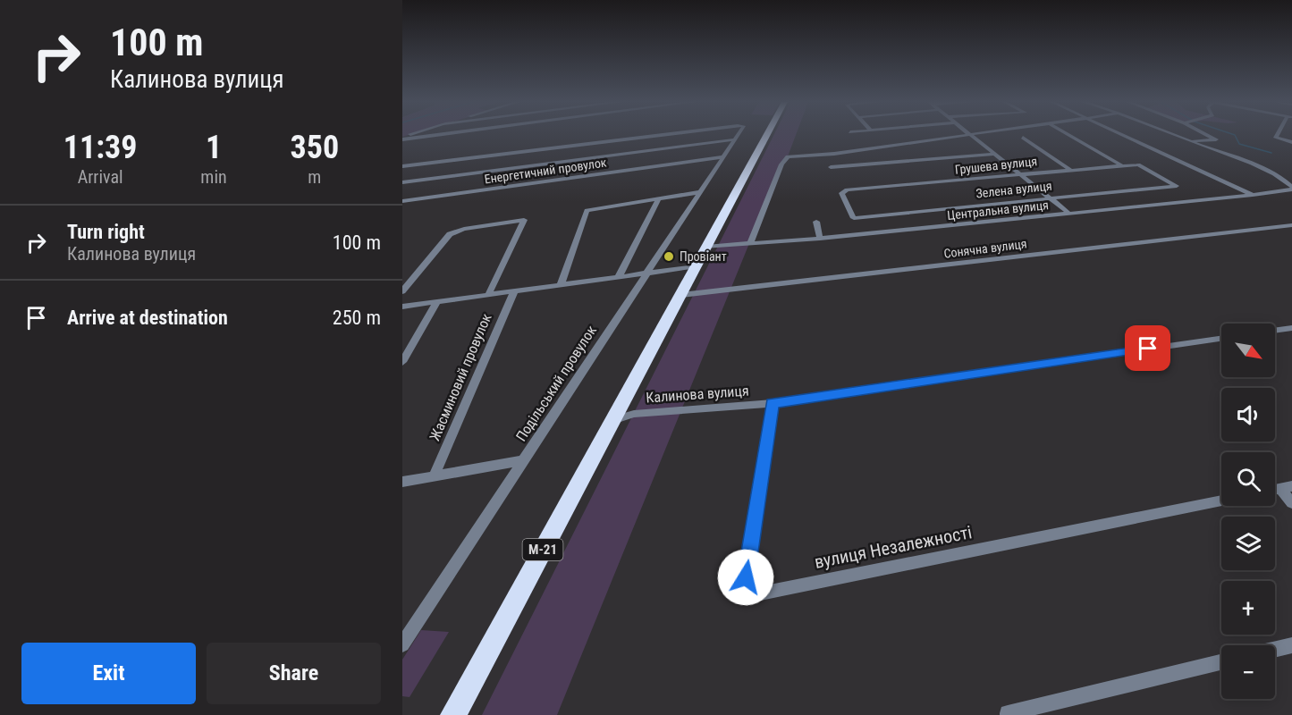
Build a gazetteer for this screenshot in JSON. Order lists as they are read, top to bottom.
{
  "streets": {
    "highway": ["М-21"],
    "street": [
      "Грушева вулиця",
      "Енергетичний провулок",
      "Зелена вулиця",
      "Центральна вулиця",
      "Сонячна вулиця",
      "Жасминовий провулок",
      "Подільський провулок",
      "Калинова вулиця",
      "вулиця Незалежності"
    ]
  },
  "crossings": [
    ["Грушева вулиця", "Зелена вулиця"],
    ["Енергетичний провулок", "Подільський провулок"],
    ["Центральна вулиця", "М-21"],
    ["Сонячна вулиця", "М-21"],
    ["Калинова вулиця", "вулиця Незалежності"],
    ["Калинова вулиця", "М-21"]
  ],
  "places": ["Провіант"],
  "north": "bottom right",
  "page": {
    "turn": ["100 m", "Калинова вулиця"],
    "eta": [
      "11:39",
      "Arrival",
      "1",
      "min",
      "350",
      "m"
    ],
    "list": [
      {
        "name": "Turn right",
        "note": "Калинова вулиця",
        "value": "100 m"
      },
      {
        "name": "Arrive at destination",
        "value": "250 m"
      }
    ],
    "map_buttons": ["+", "−"],
    "buttons": ["Exit", "Share"]
  }
}
